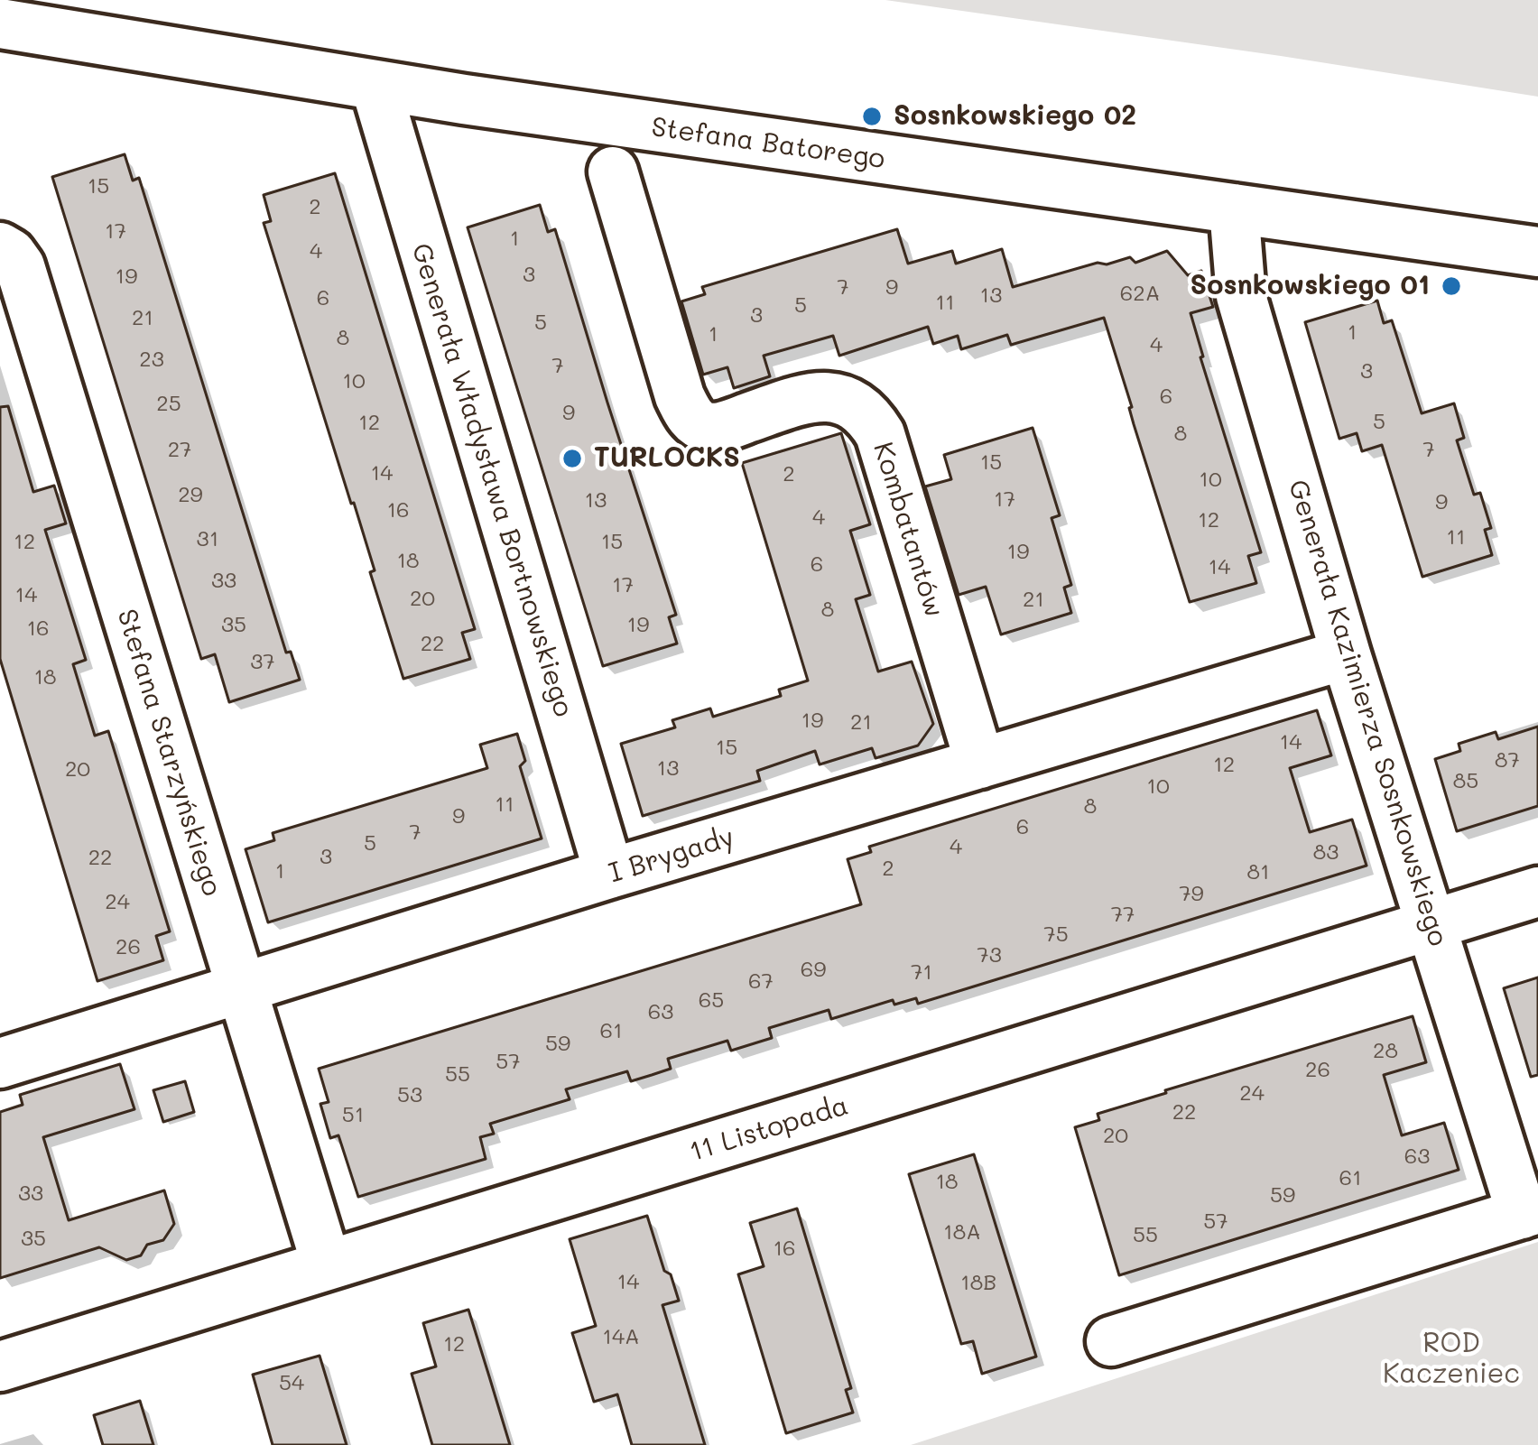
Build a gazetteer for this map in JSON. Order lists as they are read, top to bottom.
{
  "streets": {
    "street": [
      "Stefana Batorego",
      "Generała Władysława Bortnowskiego",
      "Kombatantów",
      "Generała Kazimierza Sosnkowskiego",
      "Stefana Starzyńskiego",
      "I Brygady",
      "11 Listopada"
    ]
  },
  "crossings": [
    ["Stefana Batorego", "Generała Władysława Bortnowskiego"],
    ["Stefana Batorego", "Generała Kazimierza Sosnkowskiego"],
    ["Generała Władysława Bortnowskiego", "I Brygady"],
    ["Kombatantów", "I Brygady"],
    ["Generała Kazimierza Sosnkowskiego", "I Brygady"],
    ["Generała Kazimierza Sosnkowskiego", "11 Listopada"],
    ["Stefana Starzyńskiego", "I Brygady"],
    ["Stefana Starzyńskiego", "11 Listopada"]
  ],
  "parks": ["ROD Kaczeniec"],
  "places": ["Sosnkowskiego 02", "Sosnkowskiego 01", "TURLOCKS"],
  "house_numbers": [
    "15",
    "2",
    "17",
    "1",
    "4",
    "3",
    "19",
    "7",
    "9",
    "62A",
    "13",
    "6",
    "11",
    "5",
    "3",
    "21",
    "5",
    "1",
    "1",
    "8",
    "4",
    "23",
    "7",
    "3",
    "10",
    "6",
    "25",
    "9",
    "5",
    "12",
    "8",
    "27",
    "7",
    "15",
    "14",
    "2",
    "10",
    "29",
    "17",
    "13",
    "9",
    "16",
    "4",
    "12",
    "11",
    "31",
    "12",
    "15",
    "19",
    "18",
    "6",
    "14",
    "33",
    "17",
    "14",
    "20",
    "21",
    "8",
    "35",
    "19",
    "16",
    "22",
    "37",
    "18",
    "19",
    "21",
    "14",
    "15",
    "87",
    "12",
    "13",
    "20",
    "85",
    "10",
    "11",
    "8",
    "9",
    "6",
    "7",
    "5",
    "4",
    "83",
    "3",
    "22",
    "2",
    "1",
    "81",
    "79",
    "24",
    "77",
    "75",
    "26",
    "73",
    "69",
    "71",
    "67",
    "65",
    "63",
    "61",
    "59",
    "28",
    "57",
    "26",
    "55",
    "24",
    "53",
    "22",
    "51",
    "20",
    "63",
    "61",
    "18",
    "33",
    "59",
    "57",
    "18A",
    "55",
    "35",
    "16",
    "14",
    "18B",
    "14A",
    "12",
    "54"
  ]
}
